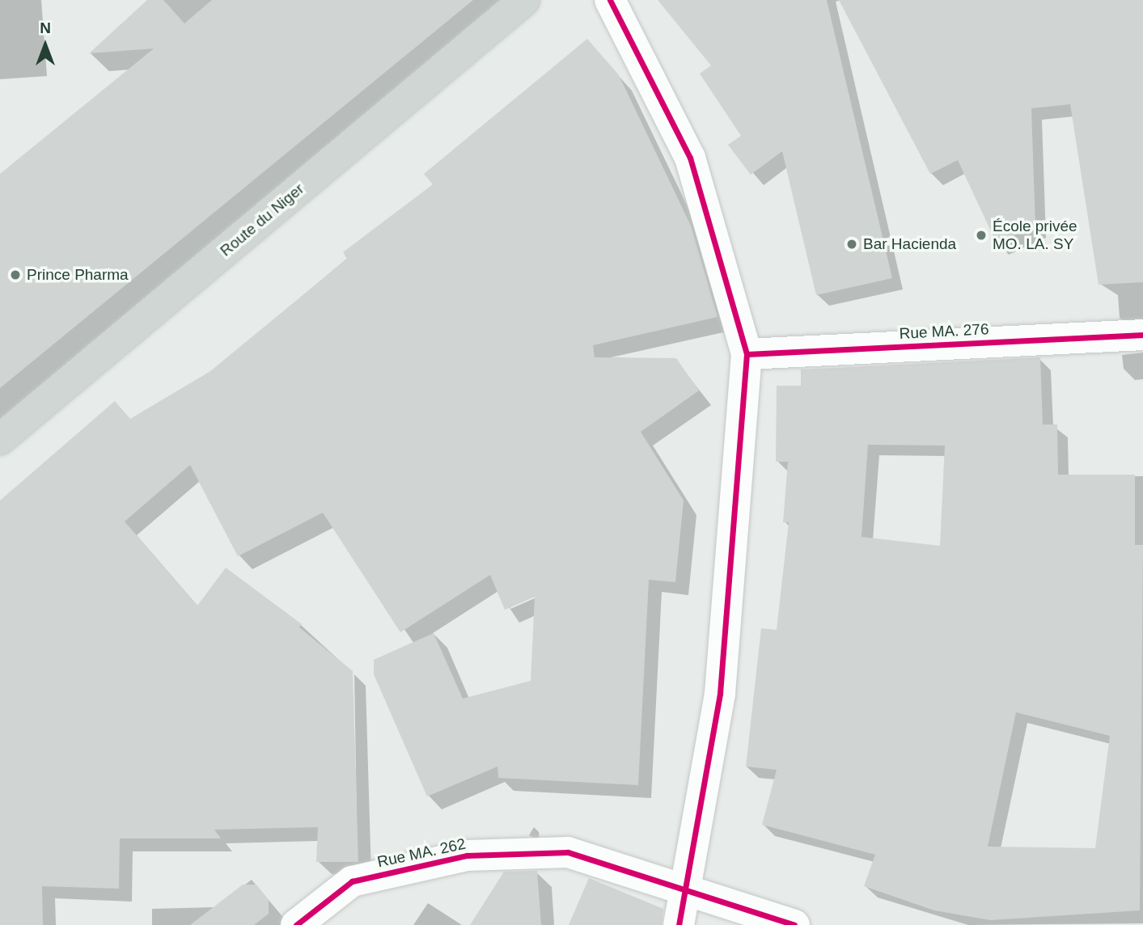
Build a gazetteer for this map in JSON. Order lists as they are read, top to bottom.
{
  "streets": {
    "main road": ["Route du Niger"],
    "street": ["Rue MA. 276", "Rue MA. 262"]
  },
  "places": ["École privée MO. LA. SY", "Bar Hacienda", "Prince Pharma"],
  "north": "top"
}
